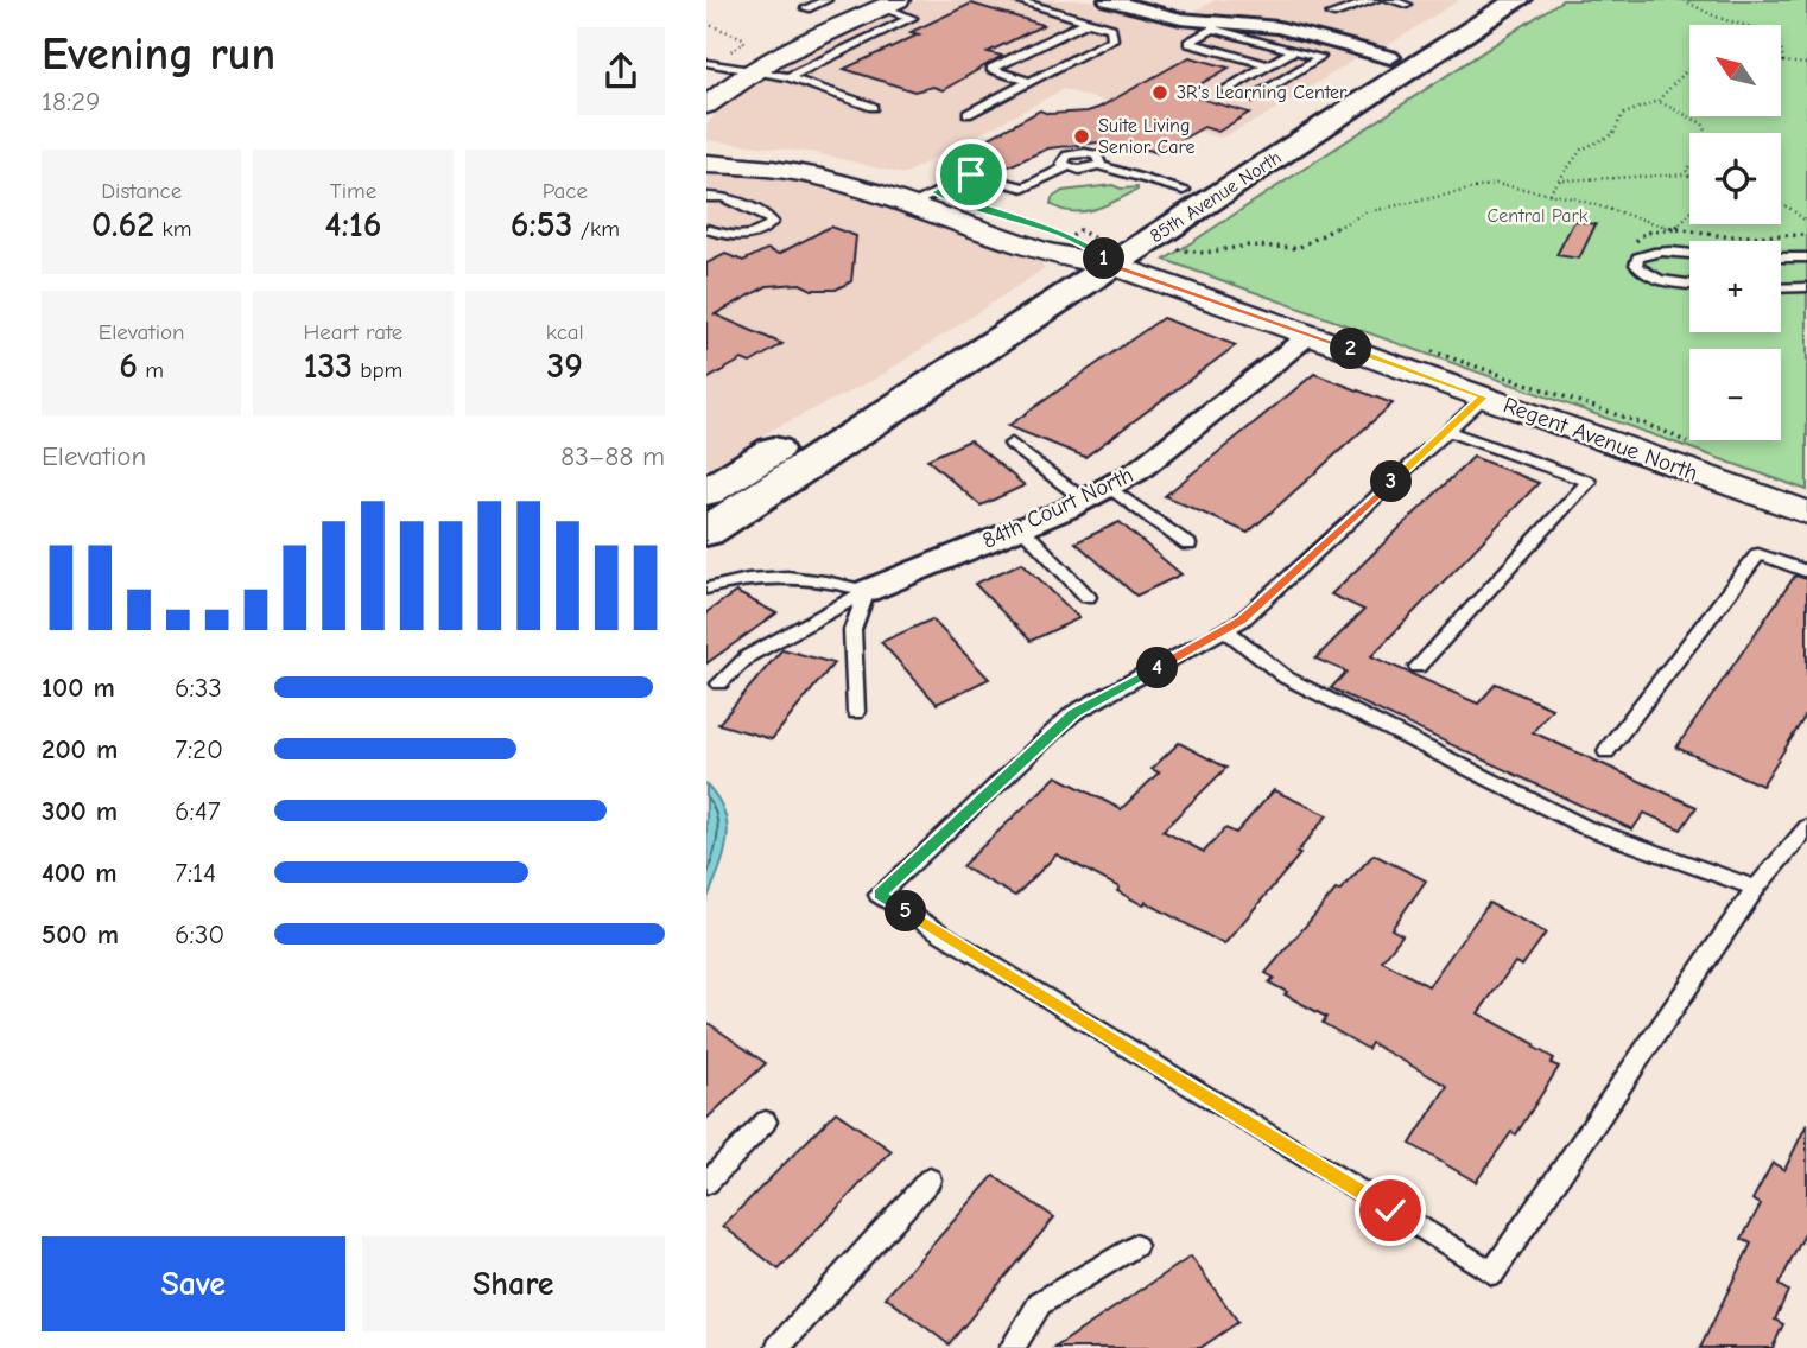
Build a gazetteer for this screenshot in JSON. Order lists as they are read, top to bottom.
{
  "streets": {
    "main road": ["85th Avenue North"],
    "street": ["Regent Avenue North", "84th Court North"]
  },
  "crossings": [
    ["85th Avenue North", "Regent Avenue North"],
    ["Regent Avenue North", "84th Court North"]
  ],
  "parks": ["Central Park"],
  "places": ["3R's Learning Center", "Suite Living Senior Care"],
  "north": "top left",
  "page": {
    "heading": ["Evening run", "18:29"],
    "map_buttons": ["+", "−"],
    "stats": [
      ["Distance", "0.62 km"],
      ["Time", "4:16"],
      ["Pace", "6:53 /km"],
      ["Elevation", "6 m"],
      ["Heart rate", "133 bpm"],
      ["kcal", "39"]
    ],
    "pins": [
      "1",
      "2",
      "3",
      "4",
      "5"
    ],
    "chart": ["Elevation", "83–88 m"],
    "list": [
      {
        "name": "100 m",
        "note": "6:33"
      },
      {
        "name": "200 m",
        "note": "7:20"
      },
      {
        "name": "300 m",
        "note": "6:47"
      },
      {
        "name": "400 m",
        "note": "7:14"
      },
      {
        "name": "500 m",
        "note": "6:30"
      }
    ],
    "buttons": ["Save", "Share"]
  }
}
